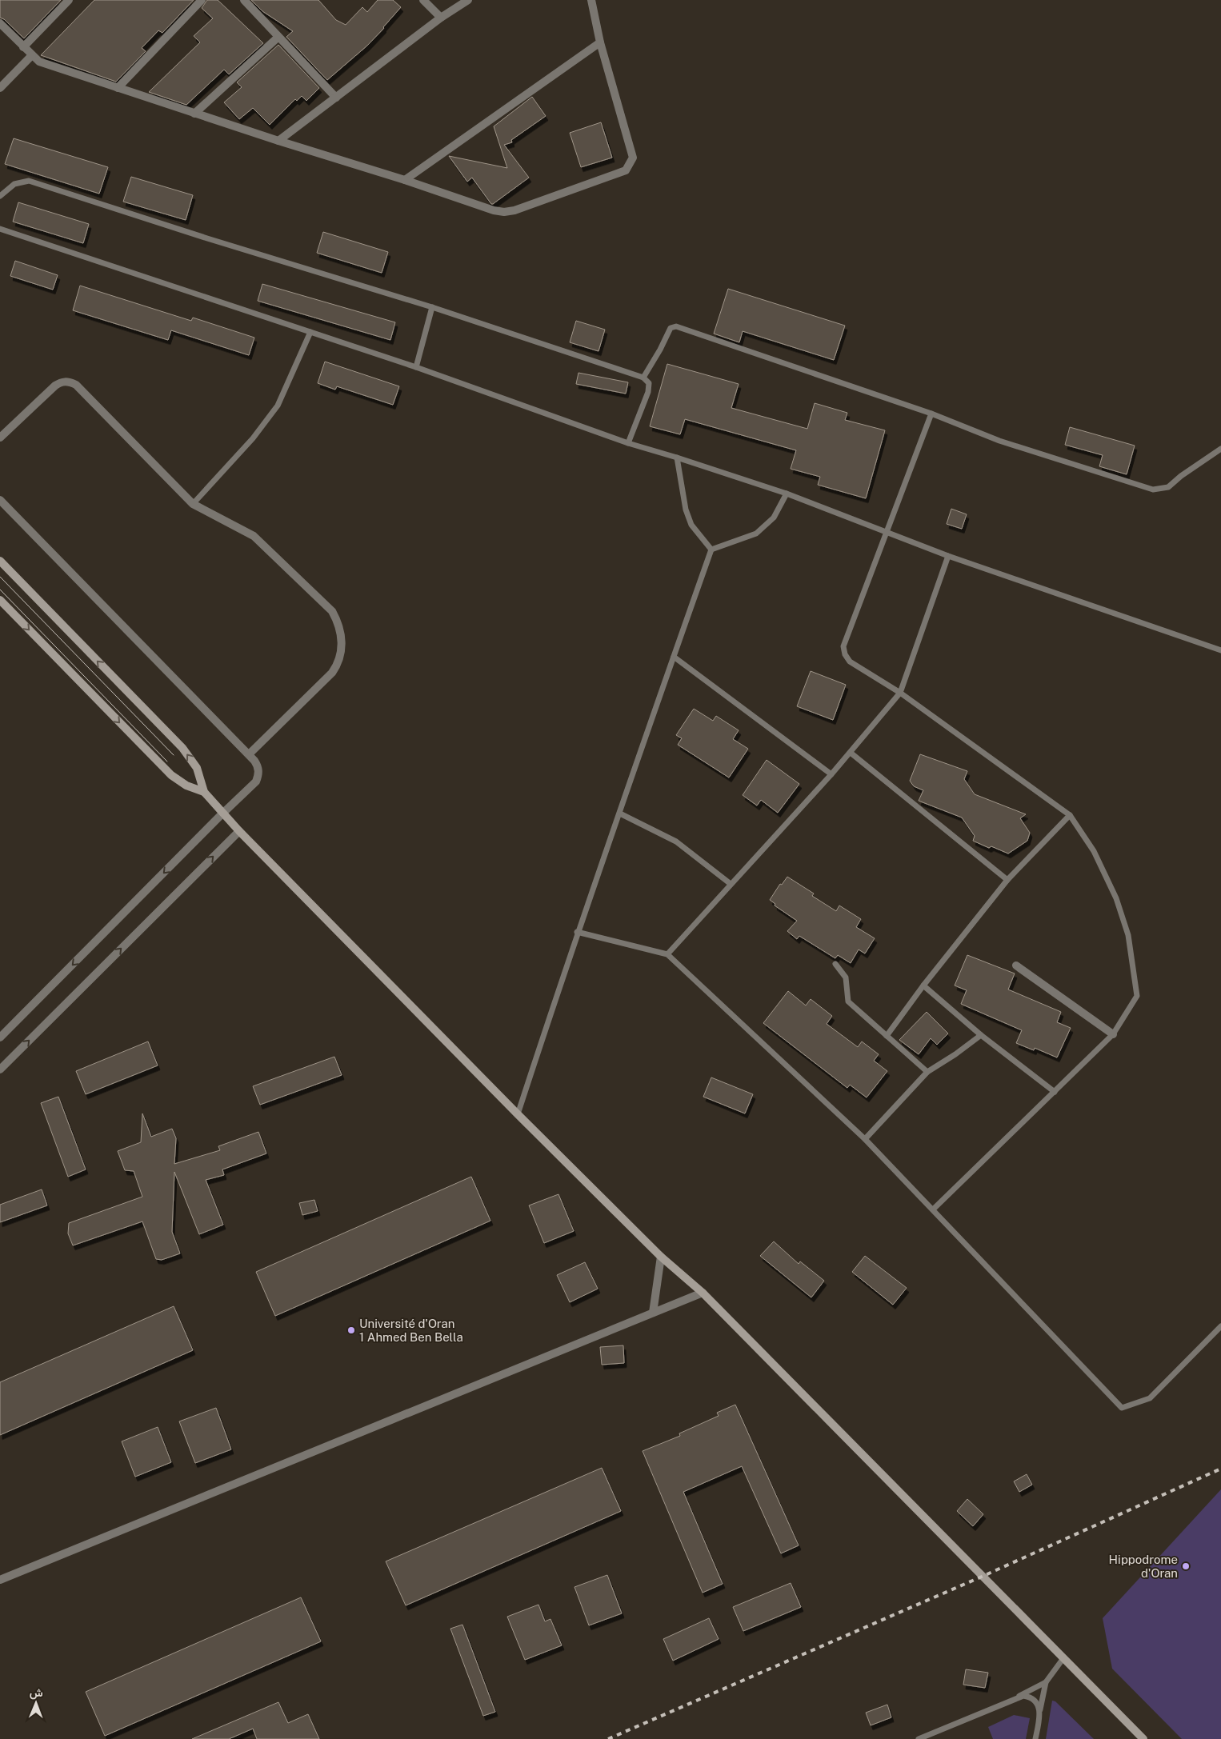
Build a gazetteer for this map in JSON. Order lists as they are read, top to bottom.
{
  "places": ["Université d'Oran 1 Ahmed Ben Bella", "Hippodrome d'Oran"],
  "north": "top"
}
